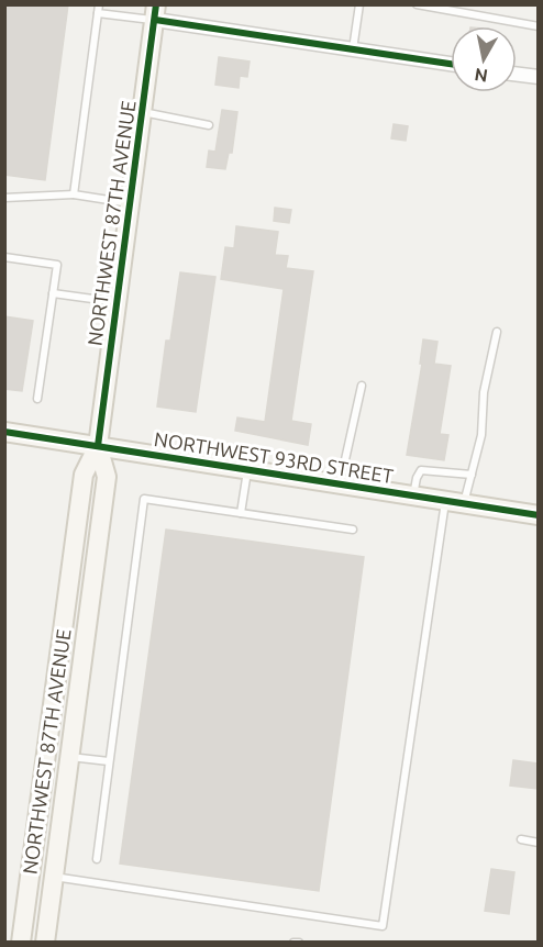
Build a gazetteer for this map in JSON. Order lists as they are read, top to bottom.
{
  "streets": {
    "main road": ["NORTHWEST 87TH AVENUE", "NORTHWEST 93RD STREET"]
  },
  "crossings": [
    ["NORTHWEST 87TH AVENUE", "NORTHWEST 93RD STREET"]
  ],
  "north": "bottom"
}
